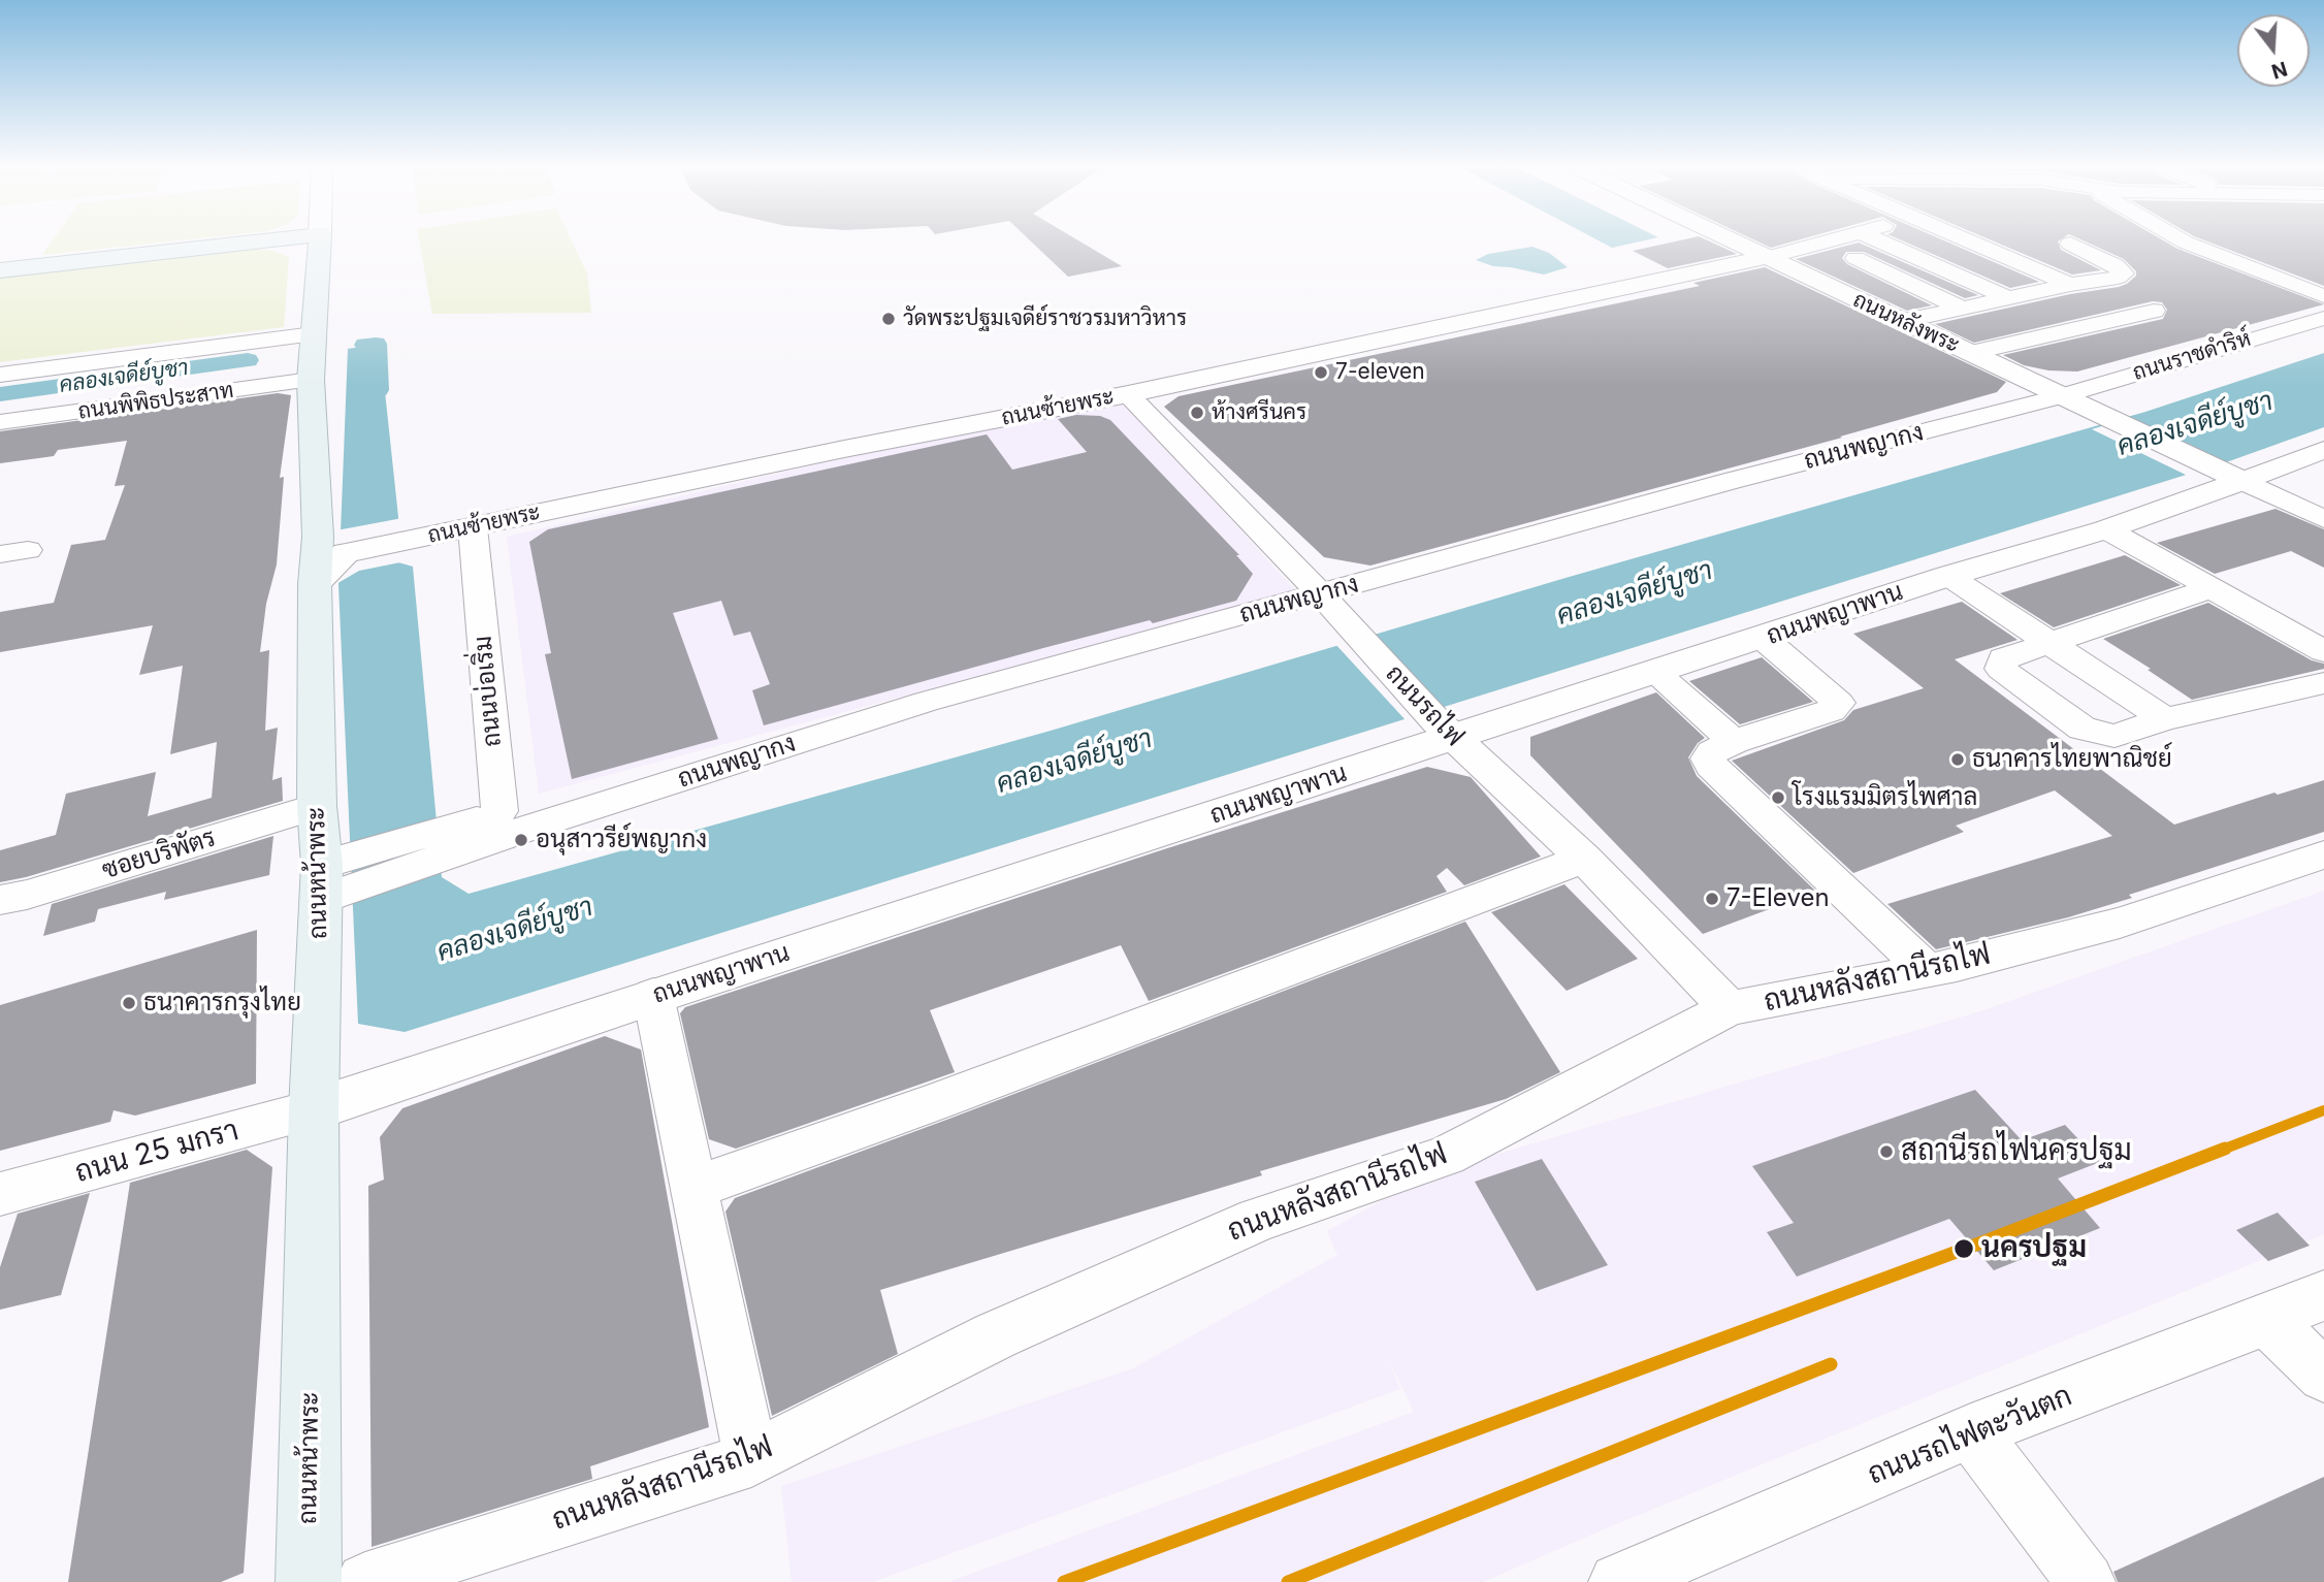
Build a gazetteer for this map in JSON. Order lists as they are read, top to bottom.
{
  "streets": {
    "main road": [
      "ถนนหลังพระ",
      "ถนนซ้ายพระ",
      "ถนนพญาพาน",
      "ถนนหน้าพระ"
    ],
    "street": [
      "ถนนราชดำริห์",
      "ถนนพิพิธประสาท",
      "ถนนพญากง",
      "ถนนบ่อเริ่ม",
      "ถนนรถไฟ",
      "ซอยบริพัตร",
      "ถนนหลังสถานีรถไฟ",
      "ถนน 25 มกรา",
      "ถนนรถไฟตะวันตก"
    ]
  },
  "crossings": [
    ["ถนนหลังพระ", "ถนนราชดำริห์"],
    ["ถนนหลังพระ", "ถนนซ้ายพระ"],
    ["ถนนหลังพระ", "ถนนพญากง"],
    ["ถนนหลังพระ", "ถนนพญาพาน"],
    ["ถนนราชดำริห์", "ถนนพญากง"],
    ["ถนนพิพิธประสาท", "ถนนหน้าพระ"],
    ["ถนนซ้ายพระ", "ถนนบ่อเริ่ม"],
    ["ถนนซ้ายพระ", "ถนนรถไฟ"],
    ["ถนนซ้ายพระ", "ถนนหน้าพระ"],
    ["ถนนพญากง", "ถนนบ่อเริ่ม"],
    ["ถนนพญากง", "ถนนรถไฟ"],
    ["ถนนพญากง", "ถนนหน้าพระ"],
    ["ถนนพญาพาน", "ถนนรถไฟ"],
    ["ถนนพญาพาน", "ถนนหน้าพระ"],
    ["ถนนพญาพาน", "ถนน 25 มกรา"],
    ["ถนนรถไฟ", "ถนนหลังสถานีรถไฟ"],
    ["ซอยบริพัตร", "ถนนหน้าพระ"],
    ["ถนนหน้าพระ", "ถนน 25 มกรา"]
  ],
  "water": ["คลองเจดีย์บูชา"],
  "places": [
    "วัดพระปฐมเจดีย์ราชวรมหาวิหาร",
    "7-eleven",
    "ห้างศรีนคร",
    "ธนาคารไทยพาณิชย์",
    "โรงแรมมิตรไพศาล",
    "อนุสาวรีย์พญากง",
    "7-Eleven",
    "ธนาคารกรุงไทย",
    "สถานีรถไฟนครปฐม",
    "นครปฐม"
  ],
  "north": "bottom"
}
